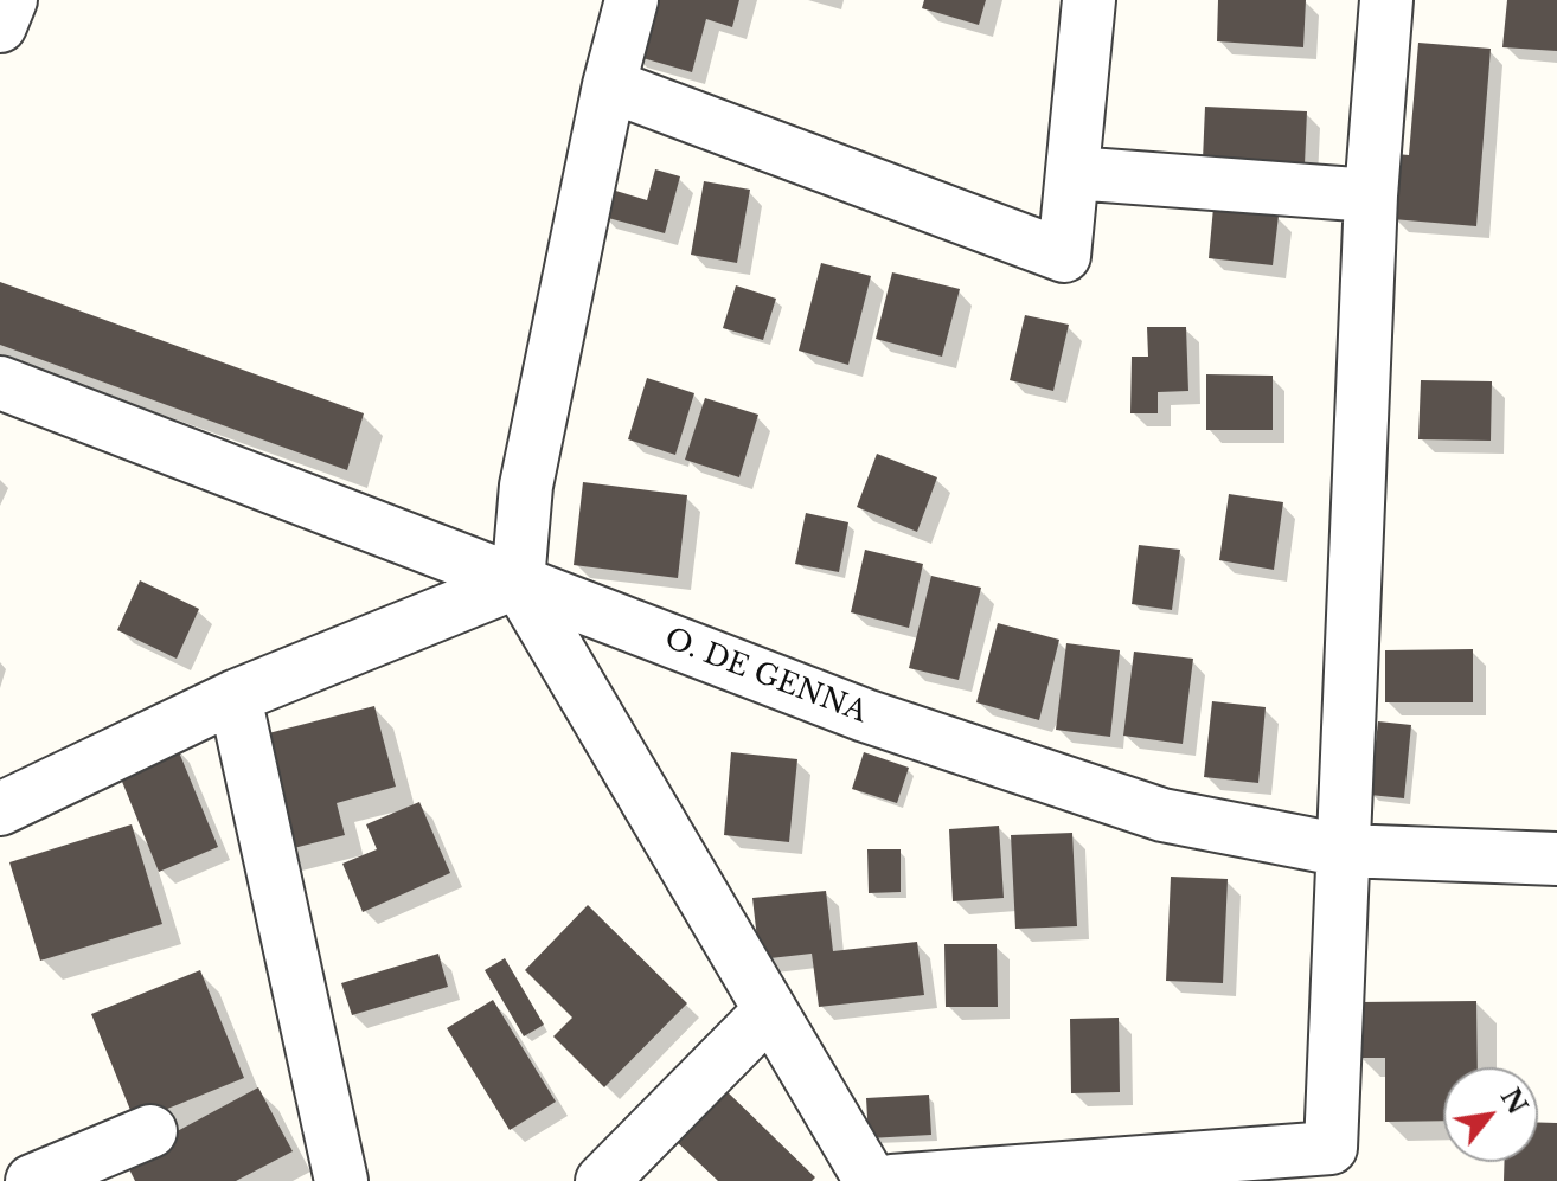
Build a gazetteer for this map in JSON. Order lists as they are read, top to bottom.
{
  "streets": {
    "street": ["O. DE GENNA"]
  },
  "north": "top right"
}
